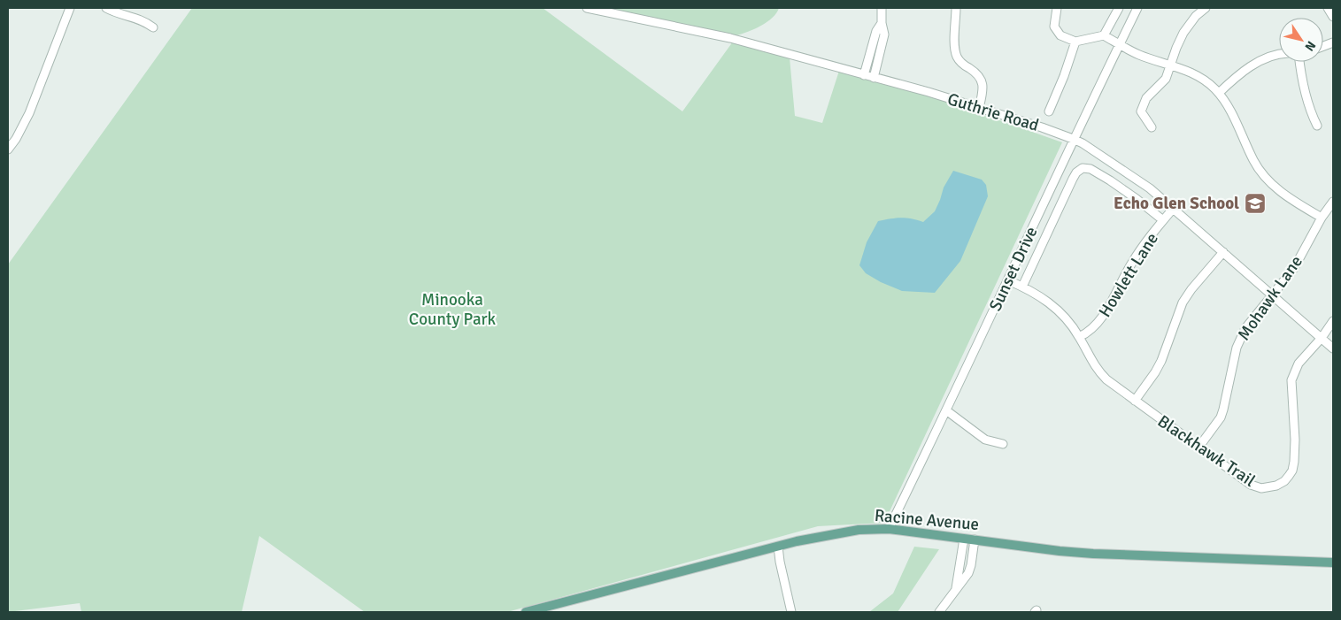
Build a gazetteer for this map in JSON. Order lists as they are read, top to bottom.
{
  "streets": {
    "main road": ["Racine Avenue"],
    "street": [
      "Guthrie Road",
      "Sunset Drive",
      "Howlett Lane",
      "Mohawk Lane",
      "Blackhawk Trail"
    ]
  },
  "crossings": [
    ["Guthrie Road", "Sunset Drive"],
    ["Guthrie Road", "Howlett Lane"],
    ["Guthrie Road", "Mohawk Lane"],
    ["Guthrie Road", "Blackhawk Trail"],
    ["Sunset Drive", "Blackhawk Trail"],
    ["Sunset Drive", "Racine Avenue"],
    ["Howlett Lane", "Blackhawk Trail"],
    ["Mohawk Lane", "Blackhawk Trail"]
  ],
  "parks": ["Minooka County Park"],
  "places": {
    "school or university": ["Echo Glen School"]
  },
  "north": "bottom right"
}
